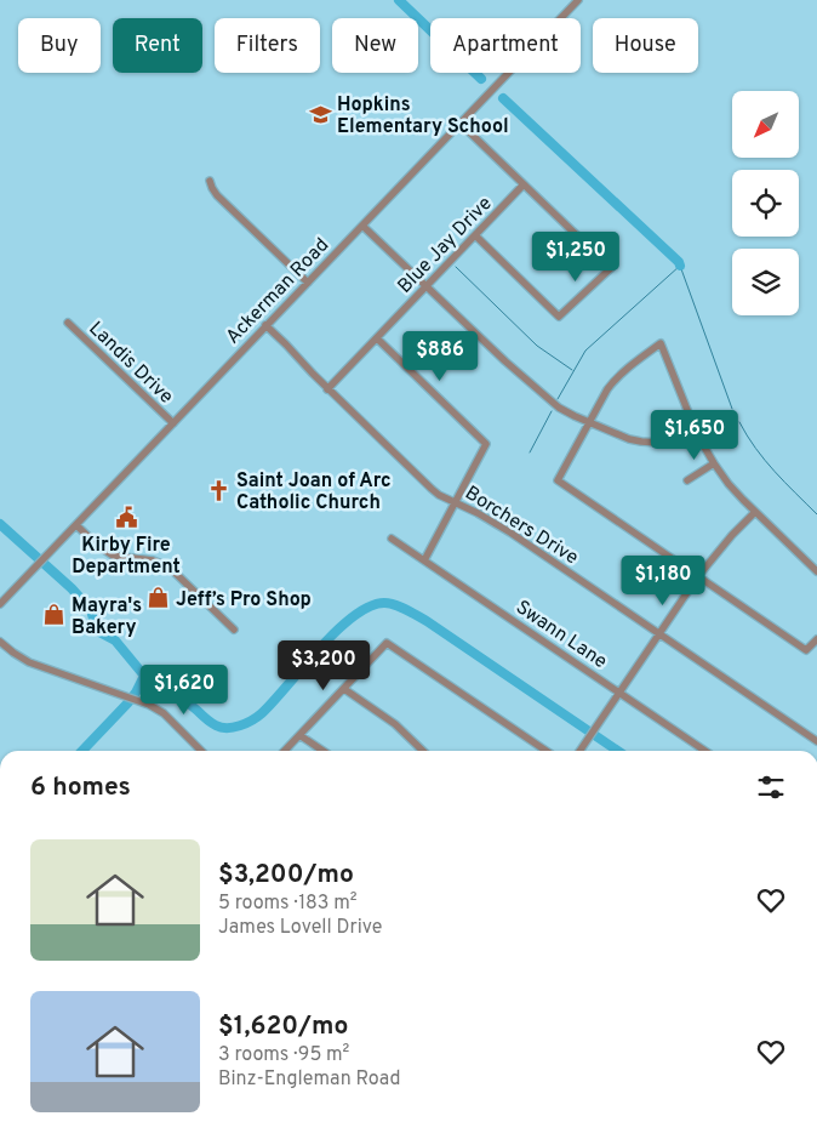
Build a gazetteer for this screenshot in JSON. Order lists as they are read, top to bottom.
{
  "streets": {
    "street": [
      "Blue Jay Drive",
      "Ackerman Road",
      "Landis Drive",
      "Borchers Drive",
      "Swann Lane"
    ]
  },
  "crossings": [
    ["Blue Jay Drive", "Borchers Drive"],
    ["Ackerman Road", "Landis Drive"],
    ["Ackerman Road", "Borchers Drive"]
  ],
  "places": {
    "school or university": ["Hopkins Elementary School"],
    "church": ["Saint Joan of Arc Catholic Church"],
    "public building": ["Kirby Fire Department"],
    "shop": ["Jeff’s Pro Shop", "Mayra's Bakery"]
  },
  "north": "bottom left",
  "page": {
    "chip": [
      "Buy",
      "Rent",
      "Filters",
      "New",
      "Apartment",
      "House"
    ],
    "price": [
      "$1,250",
      "$886",
      "$1,650",
      "$1,180",
      "$3,200",
      "$1,620"
    ],
    "heading": "6 homes",
    "list": [
      {
        "name": "$3,200/mo",
        "note": "5 rooms · 183 m² · James Lovell Drive"
      },
      {
        "name": "$1,620/mo",
        "note": "3 rooms · 95 m² · Binz-Engleman Road"
      }
    ]
  }
}
